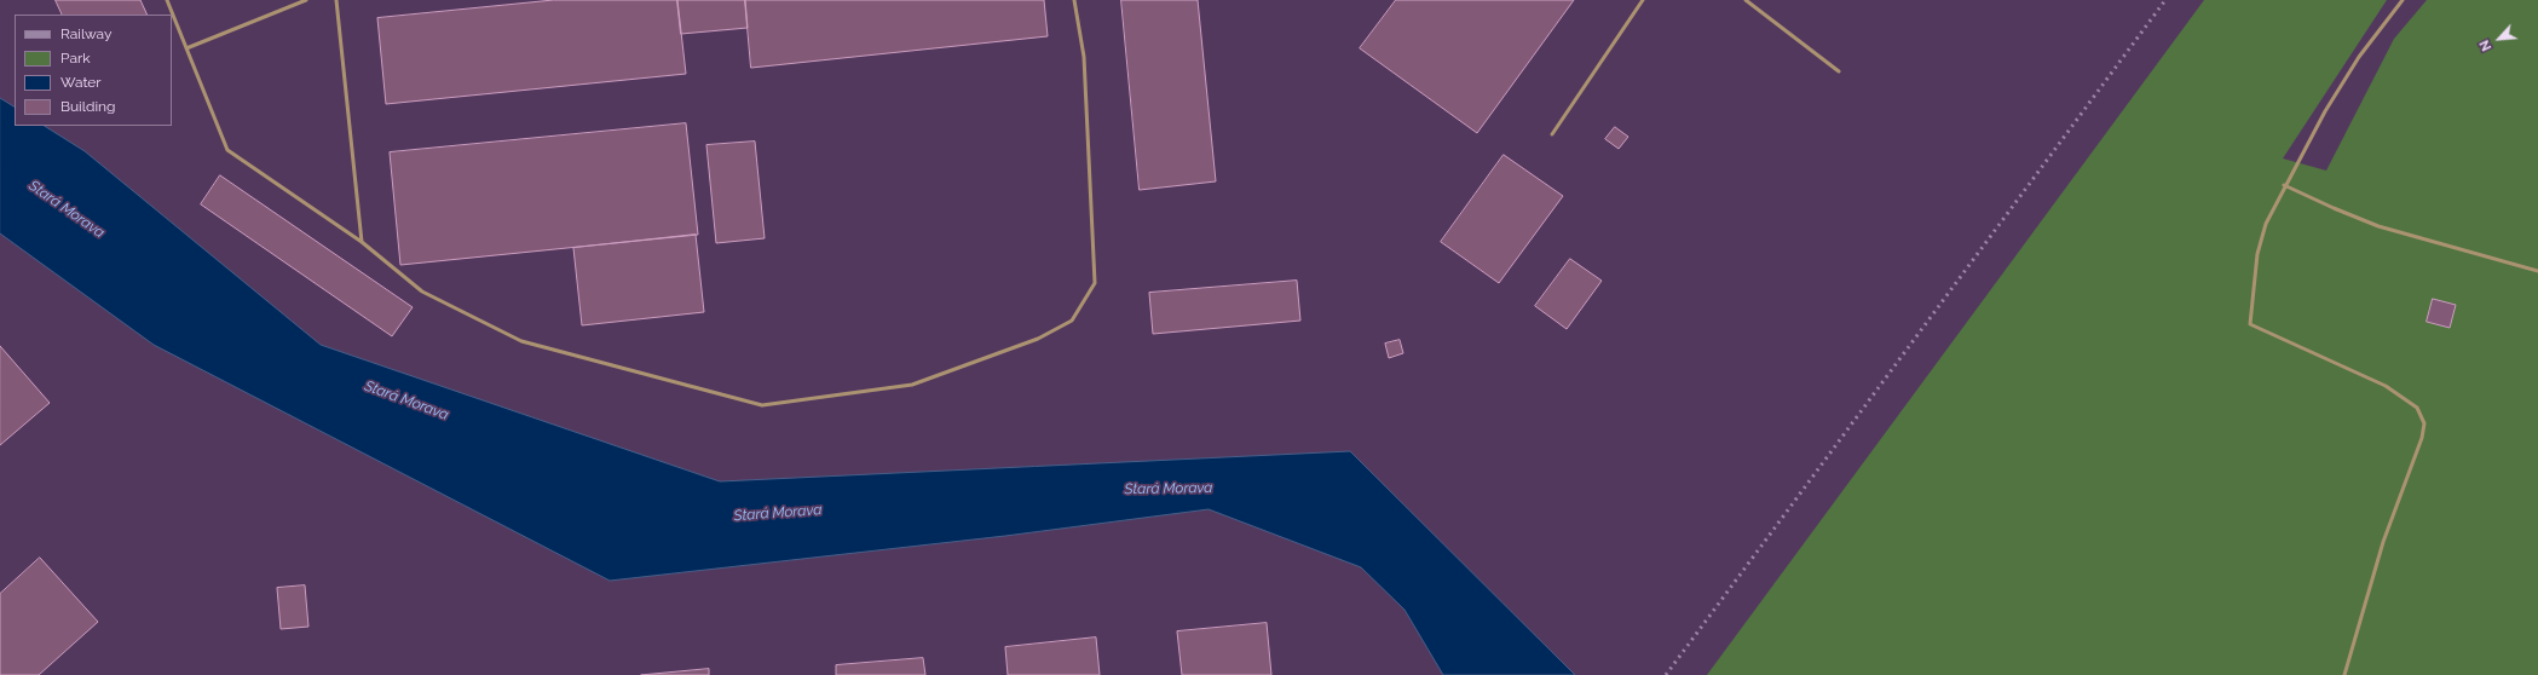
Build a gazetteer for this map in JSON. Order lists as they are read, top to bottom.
{
  "water": ["Stará Morava"],
  "legend": [
    "Railway",
    "Park",
    "Water",
    "Building"
  ],
  "north": "bottom left"
}
